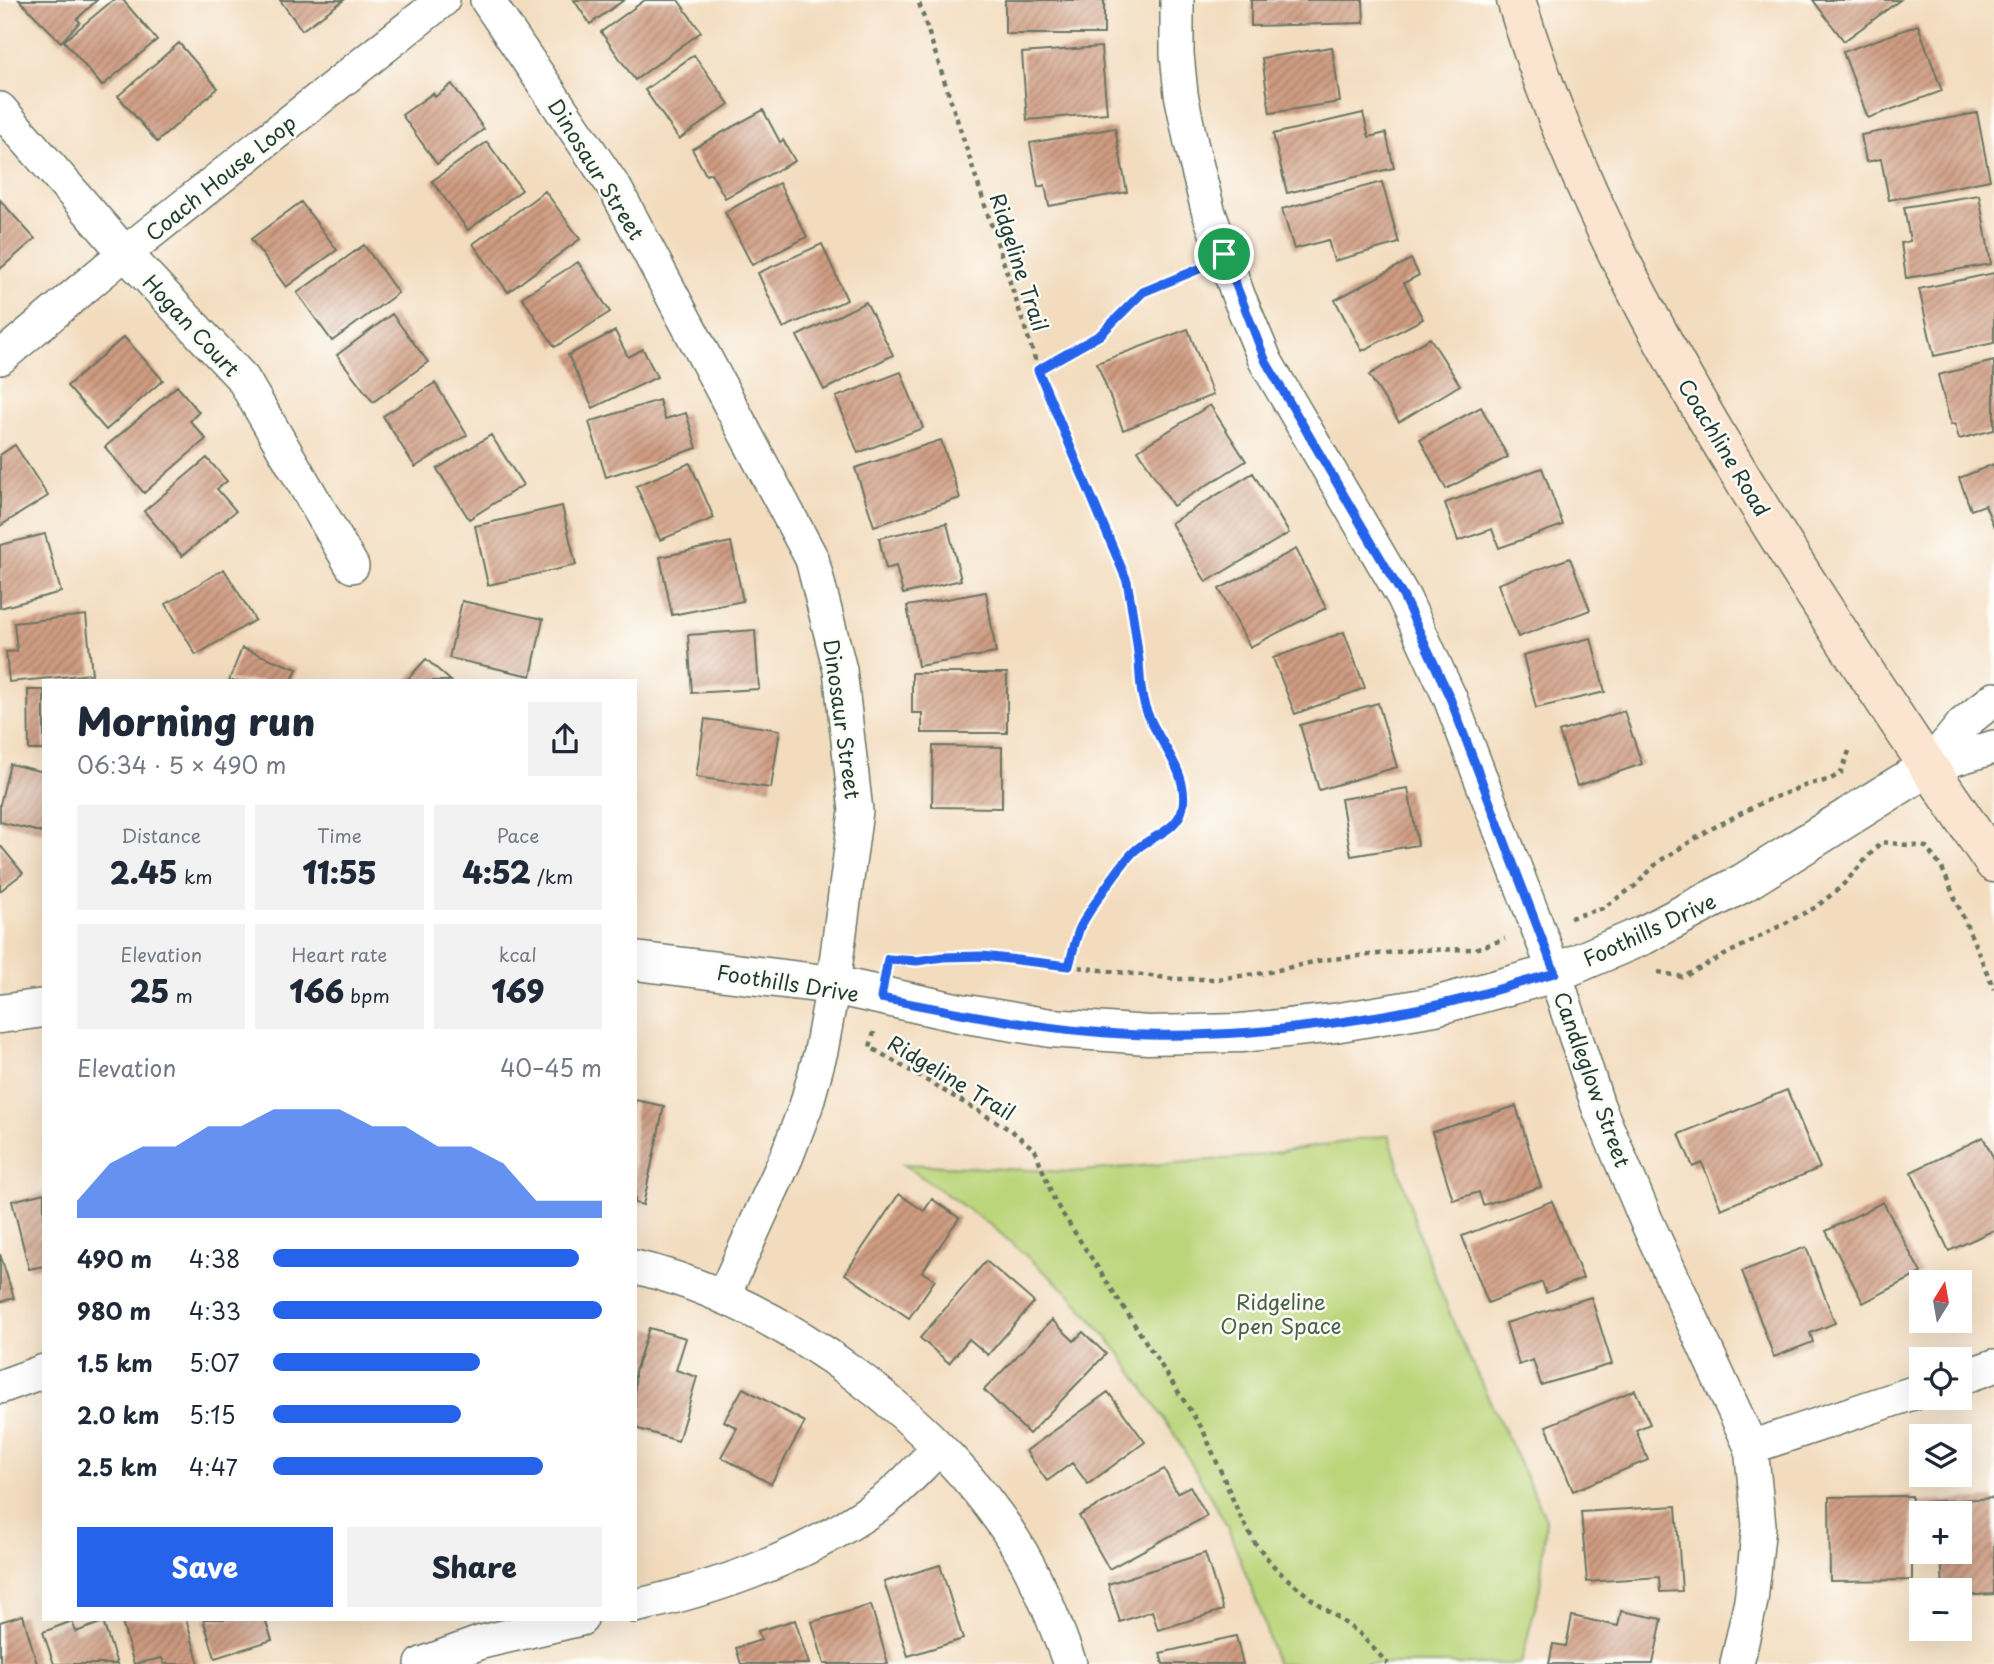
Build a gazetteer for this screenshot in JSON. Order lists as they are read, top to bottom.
{
  "streets": {
    "main road": ["Coachline Road"],
    "street": [
      "Dinosaur Street",
      "Coach House Loop",
      "Hogan Court",
      "Foothills Drive",
      "Candleglow Street"
    ],
    "path": ["Ridgeline Trail"]
  },
  "crossings": [
    ["Dinosaur Street", "Foothills Drive"],
    ["Coach House Loop", "Hogan Court"],
    ["Ridgeline Trail", "Foothills Drive"],
    ["Coachline Road", "Foothills Drive"],
    ["Foothills Drive", "Candleglow Street"]
  ],
  "parks": ["Ridgeline Open Space"],
  "north": "top",
  "page": {
    "heading": ["Morning run", "06:34 · 5 × 490 m"],
    "stats": [
      ["Distance", "2.45 km"],
      ["Time", "11:55"],
      ["Pace", "4:52 /km"],
      ["Elevation", "25 m"],
      ["Heart rate", "166 bpm"],
      ["kcal", "169"]
    ],
    "chart": ["Elevation", "40–45 m"],
    "list": [
      {
        "name": "490 m",
        "note": "4:38"
      },
      {
        "name": "980 m",
        "note": "4:33"
      },
      {
        "name": "1.5 km",
        "note": "5:07"
      },
      {
        "name": "2.0 km",
        "note": "5:15"
      },
      {
        "name": "2.5 km",
        "note": "4:47"
      }
    ],
    "map_buttons": ["+", "−"],
    "buttons": ["Save", "Share"]
  }
}
